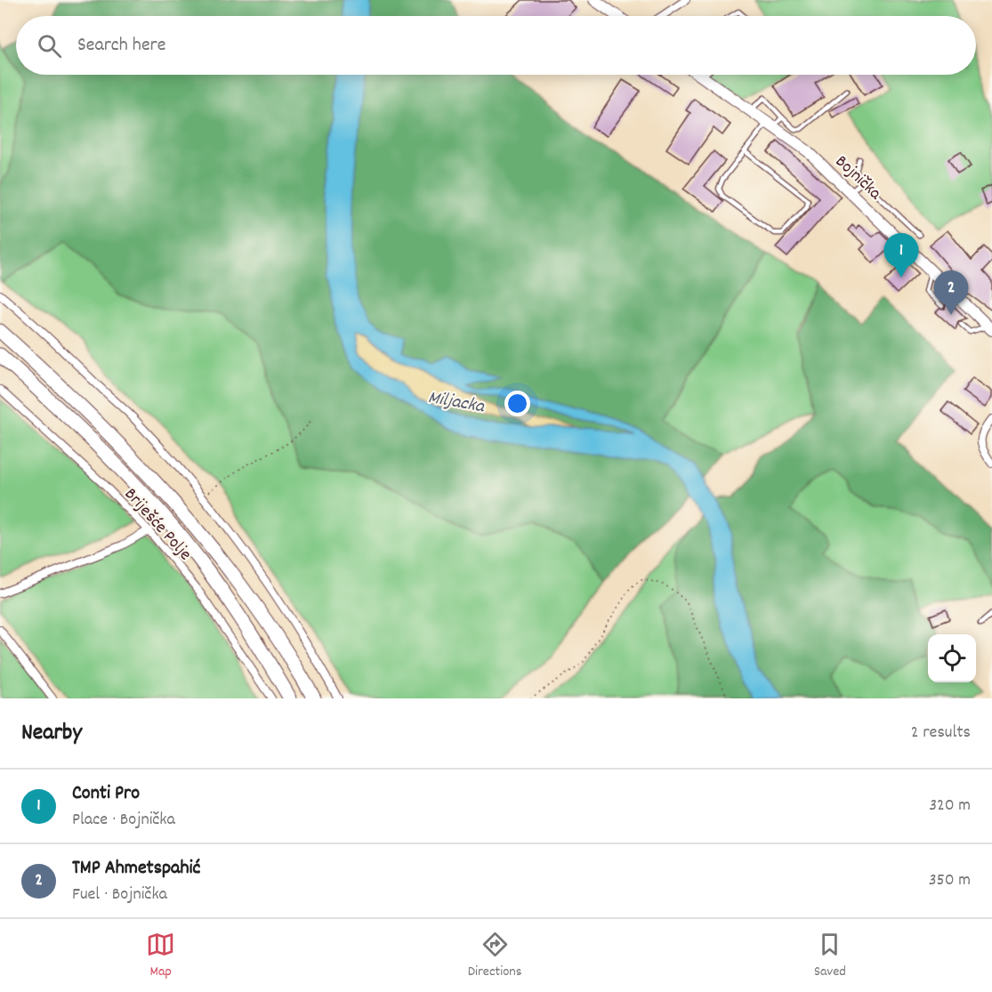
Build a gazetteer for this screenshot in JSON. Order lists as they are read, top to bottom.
{
  "streets": {
    "main road": ["Bojnička"],
    "street": ["Briješće Polje"]
  },
  "water": ["Miljacka"],
  "page": {
    "search": "Search here",
    "pins": ["1", "2"],
    "heading": ["Nearby", "2 results"],
    "list": [
      {
        "mark": "1",
        "name": "Conti Pro",
        "note": "Place · Bojnička",
        "value": "320 m"
      },
      {
        "mark": "2",
        "name": "TMP Ahmetspahić",
        "note": "Fuel · Bojnička",
        "value": "350 m"
      }
    ],
    "nav": ["Map", "Directions", "Saved"]
  }
}
